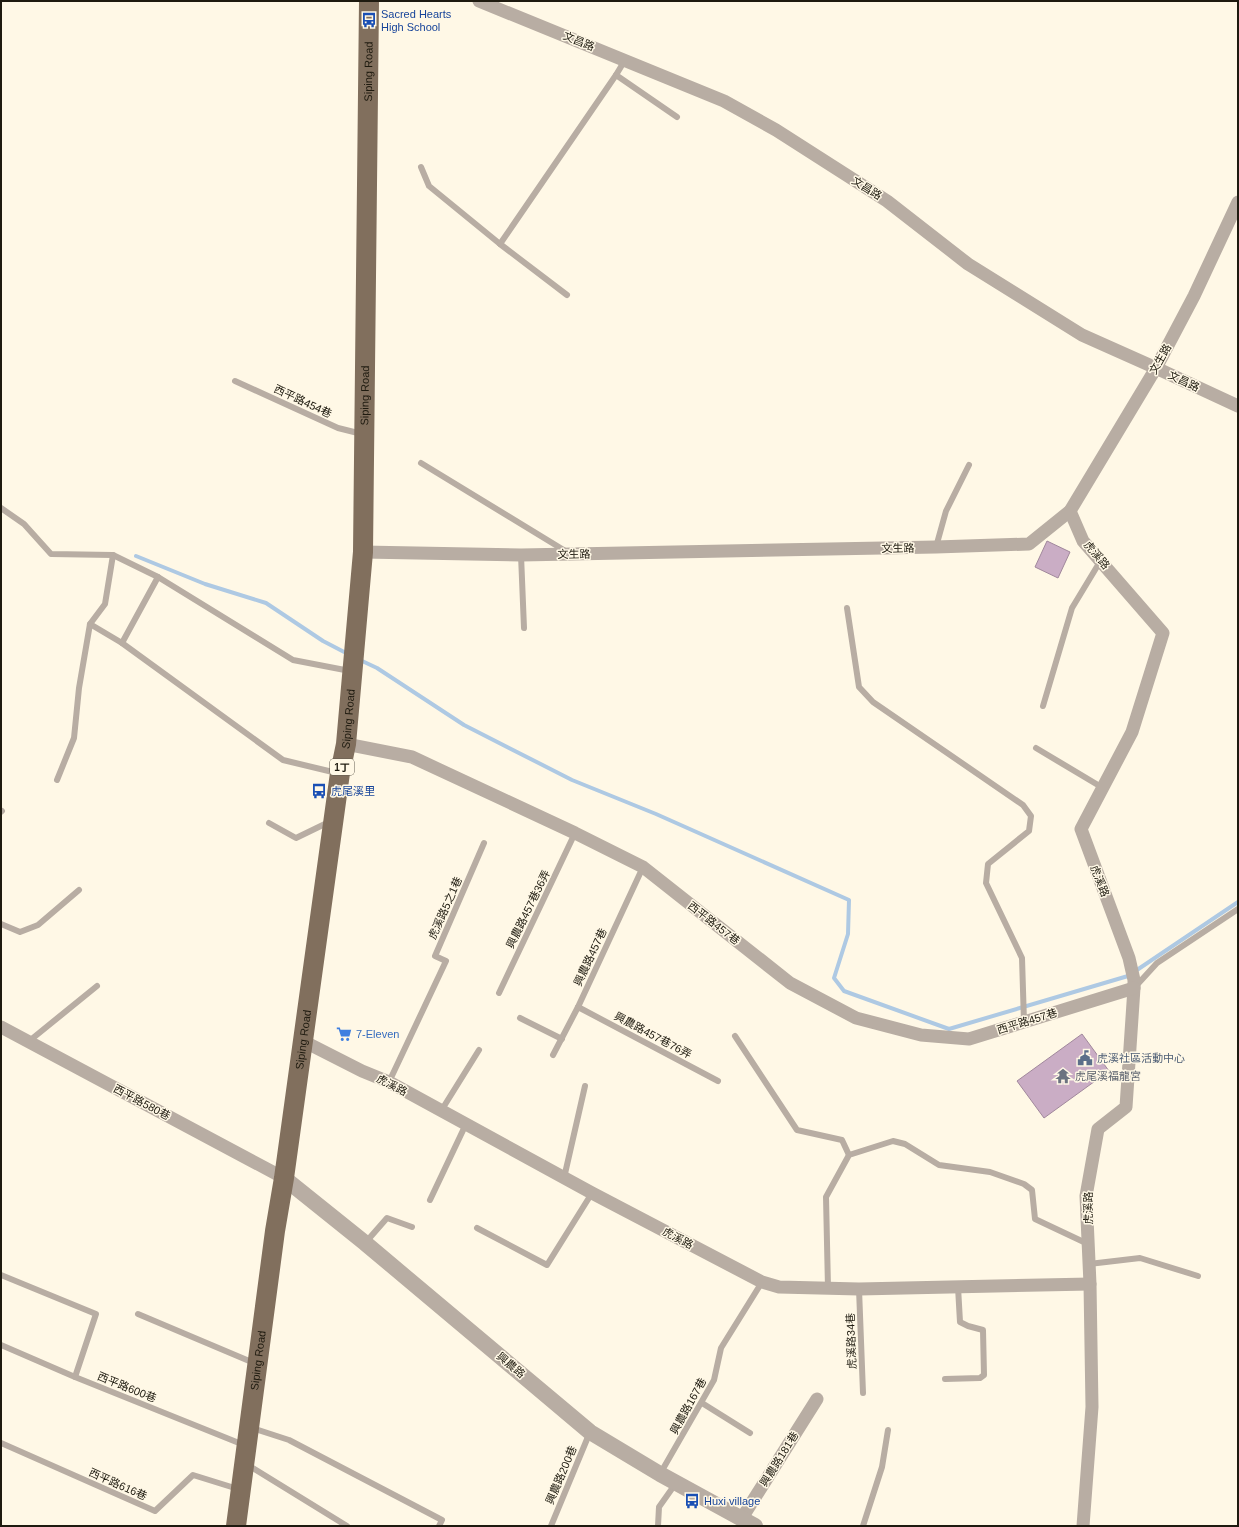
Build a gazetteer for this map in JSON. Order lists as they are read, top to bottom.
{
  "streets": {
    "main road": ["Siping Road", "1丁"],
    "street": [
      "文昌路",
      "文生路",
      "虎溪路",
      "西平路457巷",
      "西平路580巷",
      "興農路",
      "興農路181巷"
    ],
    "lane": [
      "西平路454巷",
      "虎溪路5之1巷",
      "興農路457巷36弄",
      "興農路457巷",
      "興農路457巷76弄",
      "虎溪路34巷",
      "西平路600巷",
      "興農路167巷",
      "興農路200巷",
      "西平路616巷"
    ]
  },
  "crossings": [
    ["文昌路", "文生路"],
    ["Siping Road", "文生路"],
    ["Siping Road", "西平路454巷"],
    ["Siping Road", "虎溪路"],
    ["Siping Road", "西平路457巷"],
    ["Siping Road", "西平路580巷"],
    ["Siping Road", "興農路"],
    ["Siping Road", "西平路600巷"],
    ["Siping Road", "西平路616巷"],
    ["文生路", "虎溪路"],
    ["虎溪路", "虎溪路5之1巷"],
    ["虎溪路", "西平路457巷"],
    ["虎溪路", "虎溪路34巷"],
    ["虎溪路", "興農路167巷"],
    ["興農路457巷36弄", "西平路457巷"],
    ["西平路457巷", "興農路457巷"],
    ["興農路457巷", "興農路457巷76弄"],
    ["西平路580巷", "興農路"],
    ["興農路", "興農路167巷"],
    ["興農路", "興農路181巷"],
    ["興農路", "興農路200巷"]
  ],
  "places": {
    "bus stop": ["Sacred Hearts High School", "虎尾溪里", "Huxi village"],
    "supermarket": ["7-Eleven"],
    "public building": ["虎溪社區活動中心"],
    "temple": ["虎尾溪福龍宮"]
  }
}
